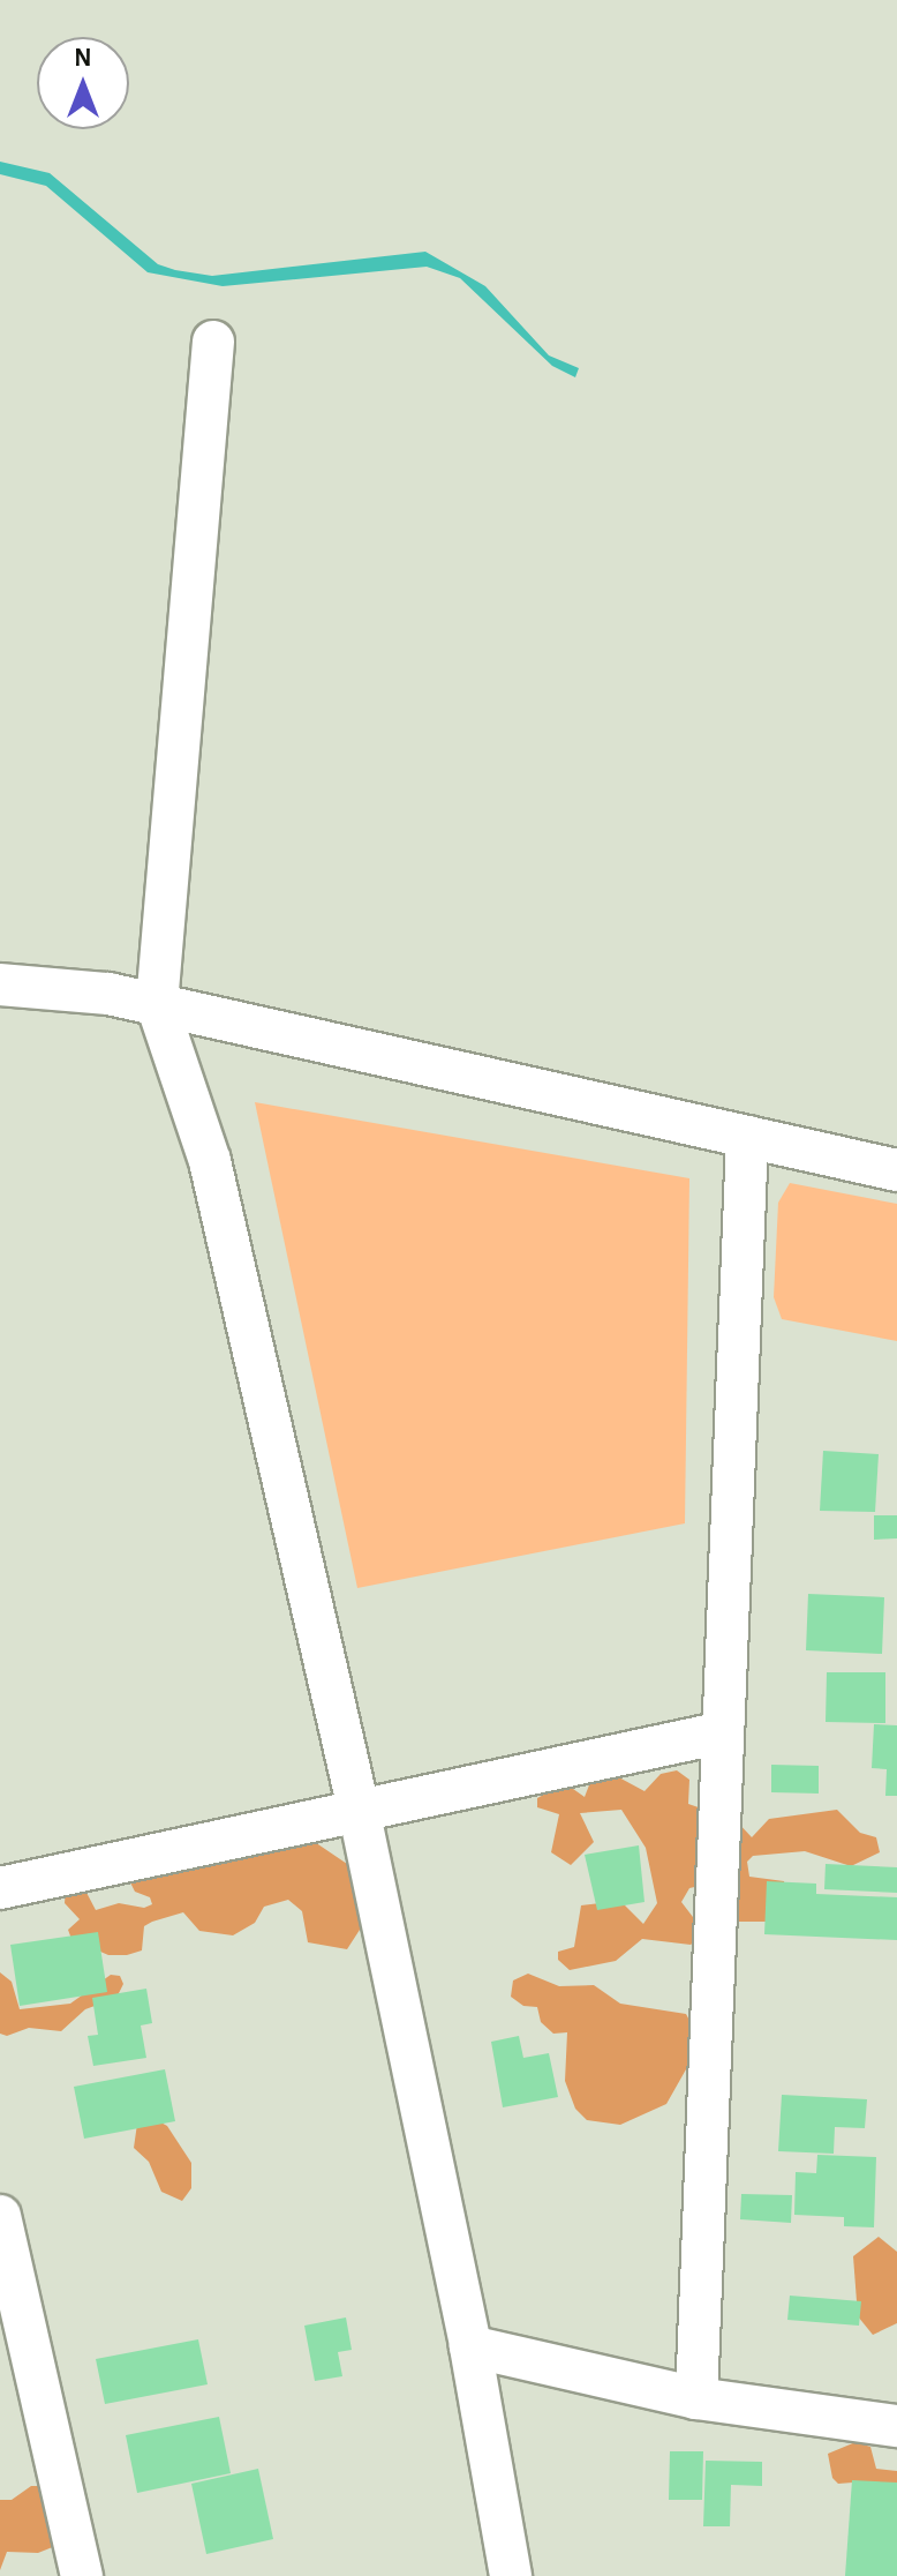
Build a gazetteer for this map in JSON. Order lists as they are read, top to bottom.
{
  "north": "top"
}
